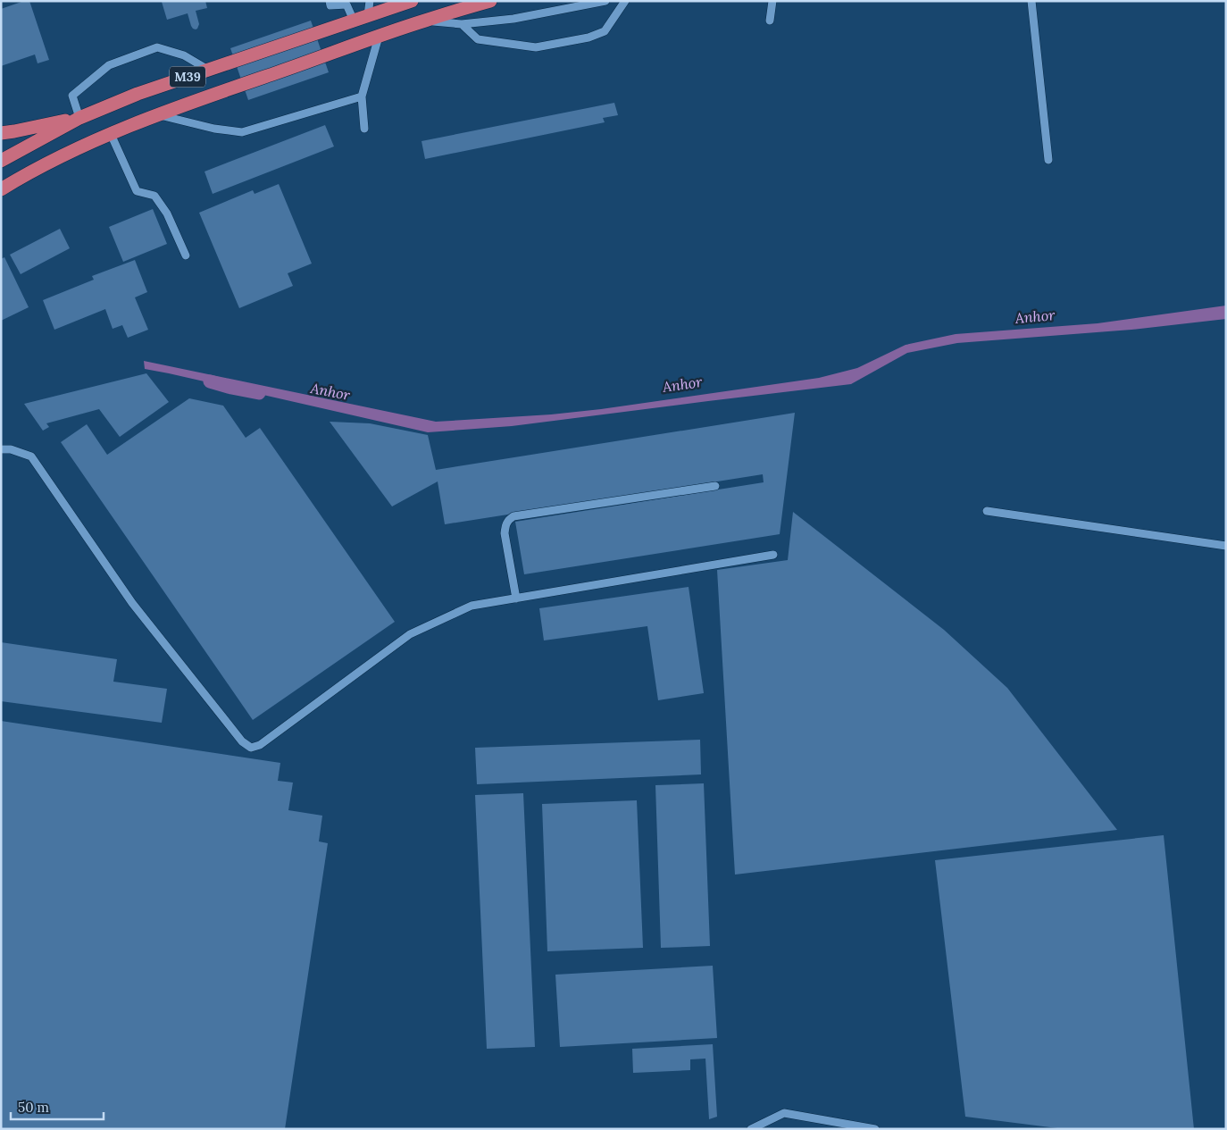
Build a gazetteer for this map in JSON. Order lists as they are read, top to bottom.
{
  "streets": {
    "highway": ["M39"]
  },
  "water": ["Anhor"],
  "scale_bar": "50 m"
}
